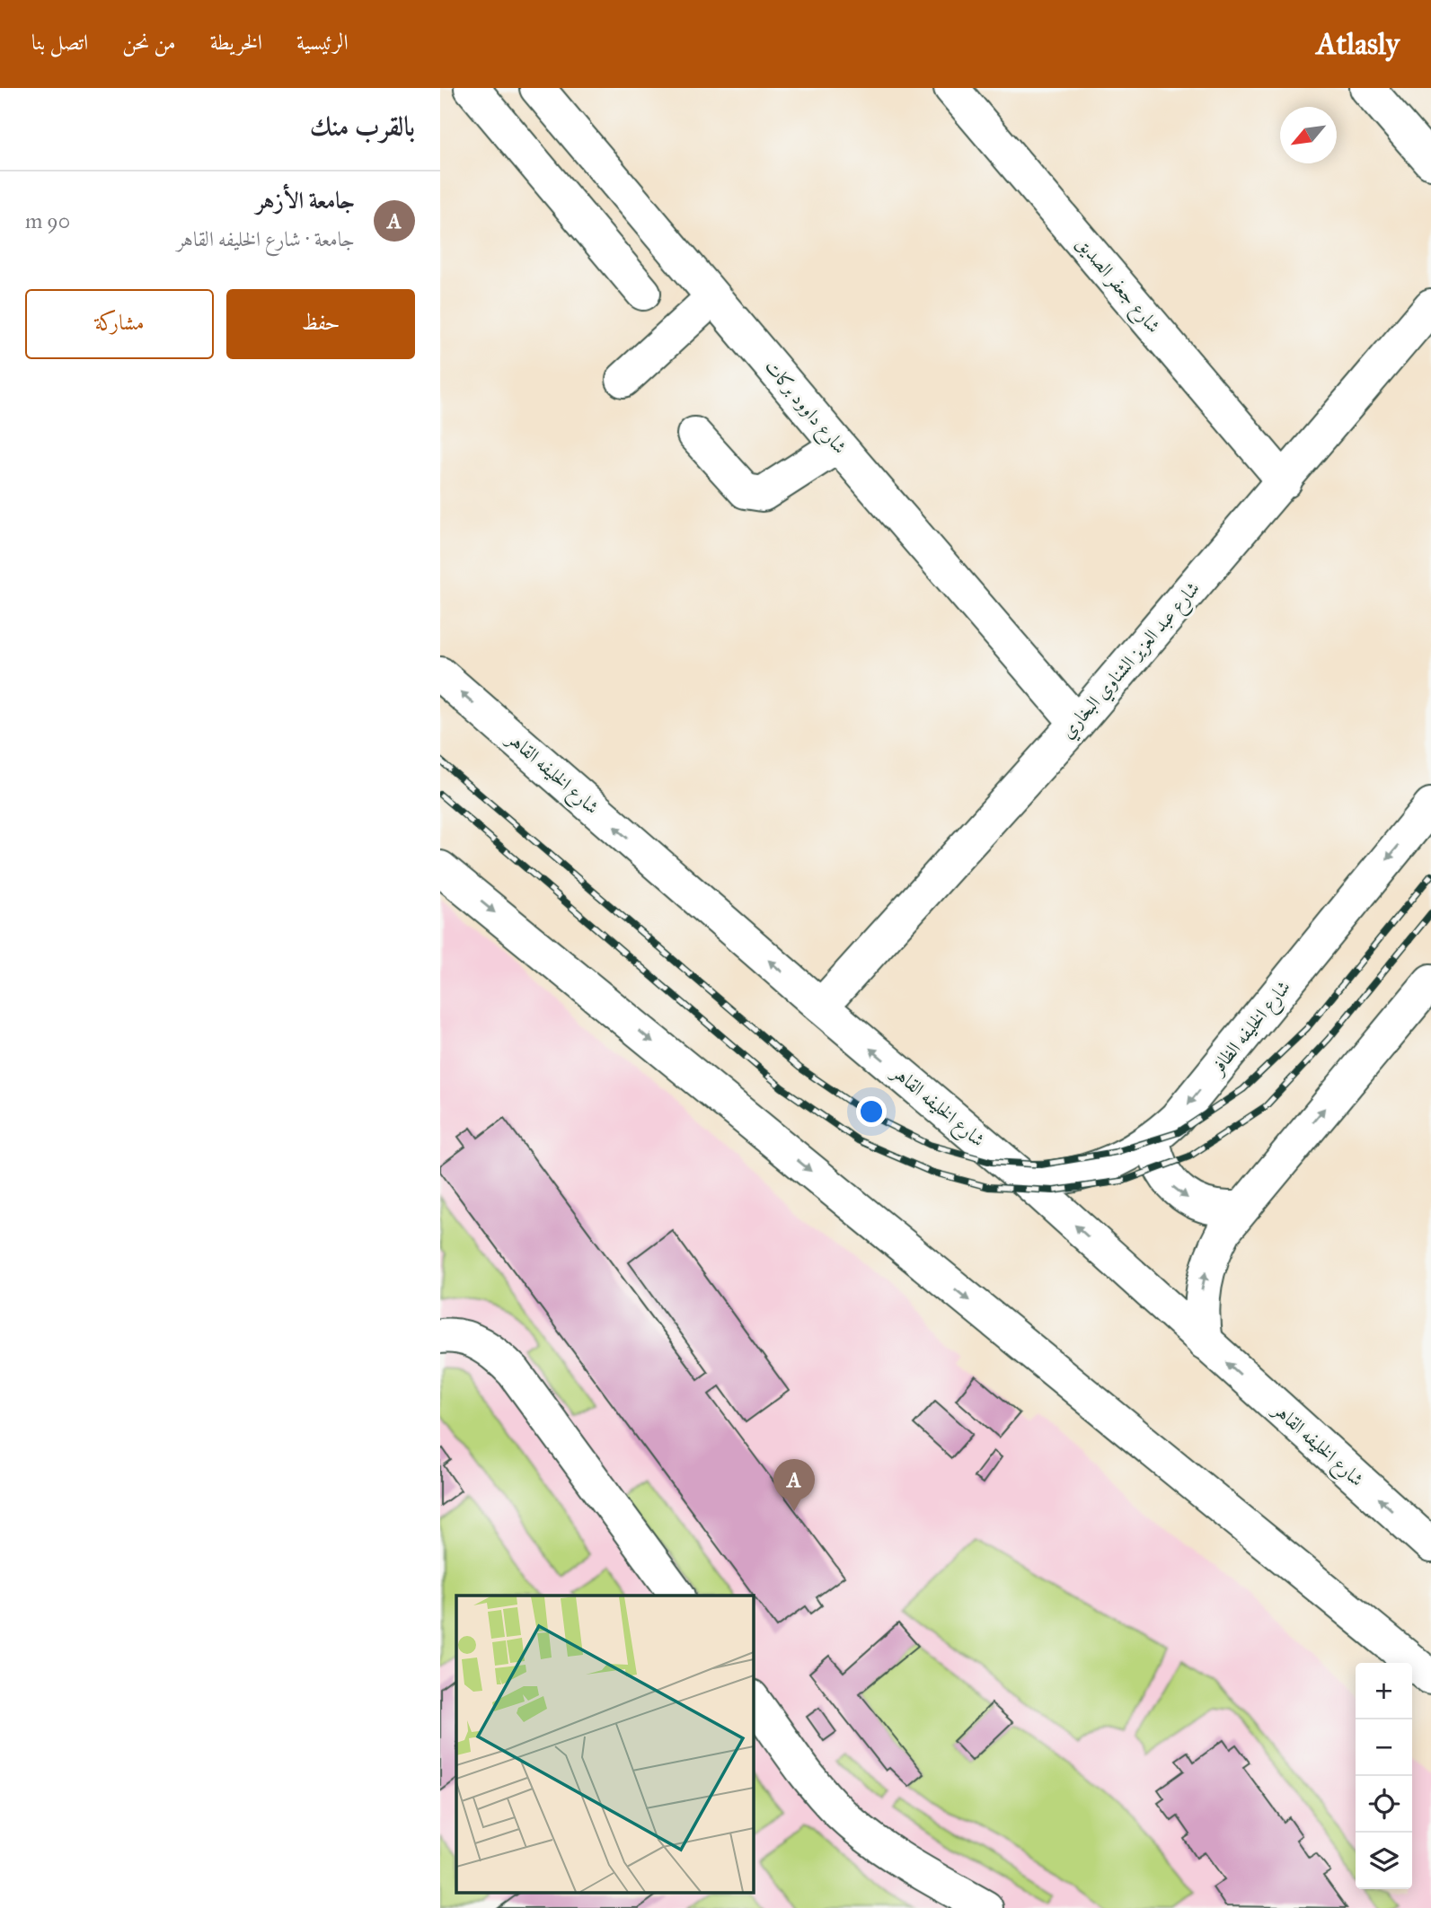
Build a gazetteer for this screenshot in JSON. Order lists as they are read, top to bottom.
{
  "streets": {
    "street": [
      "شارع جعفر الصديق",
      "شارع داوود بركات",
      "شارع عبد العزيز الشناوي البخاري",
      "شارع الخليفه القاهر",
      "شارع الخليفه الظافر"
    ]
  },
  "crossings": [
    ["شارع جعفر الصديق", "شارع عبد العزيز الشناوي البخاري"],
    ["شارع داوود بركات", "شارع عبد العزيز الشناوي البخاري"],
    ["شارع عبد العزيز الشناوي البخاري", "شارع الخليفه القاهر"],
    ["شارع الخليفه القاهر", "شارع الخليفه الظافر"]
  ],
  "north": "bottom left",
  "page": {
    "header": "Atlasly",
    "nav": [
      "الرئيسية",
      "الخريطة",
      "من نحن",
      "اتصل بنا"
    ],
    "heading": "بالقرب منك",
    "list": [
      {
        "mark": "A",
        "name": "جامعة الأزهر",
        "note": "جامعة · شارع الخليفه القاهر",
        "value": "90 m"
      }
    ],
    "buttons": ["حفظ", "مشاركة"],
    "pins": "A",
    "map_buttons": ["+", "−"]
  }
}
